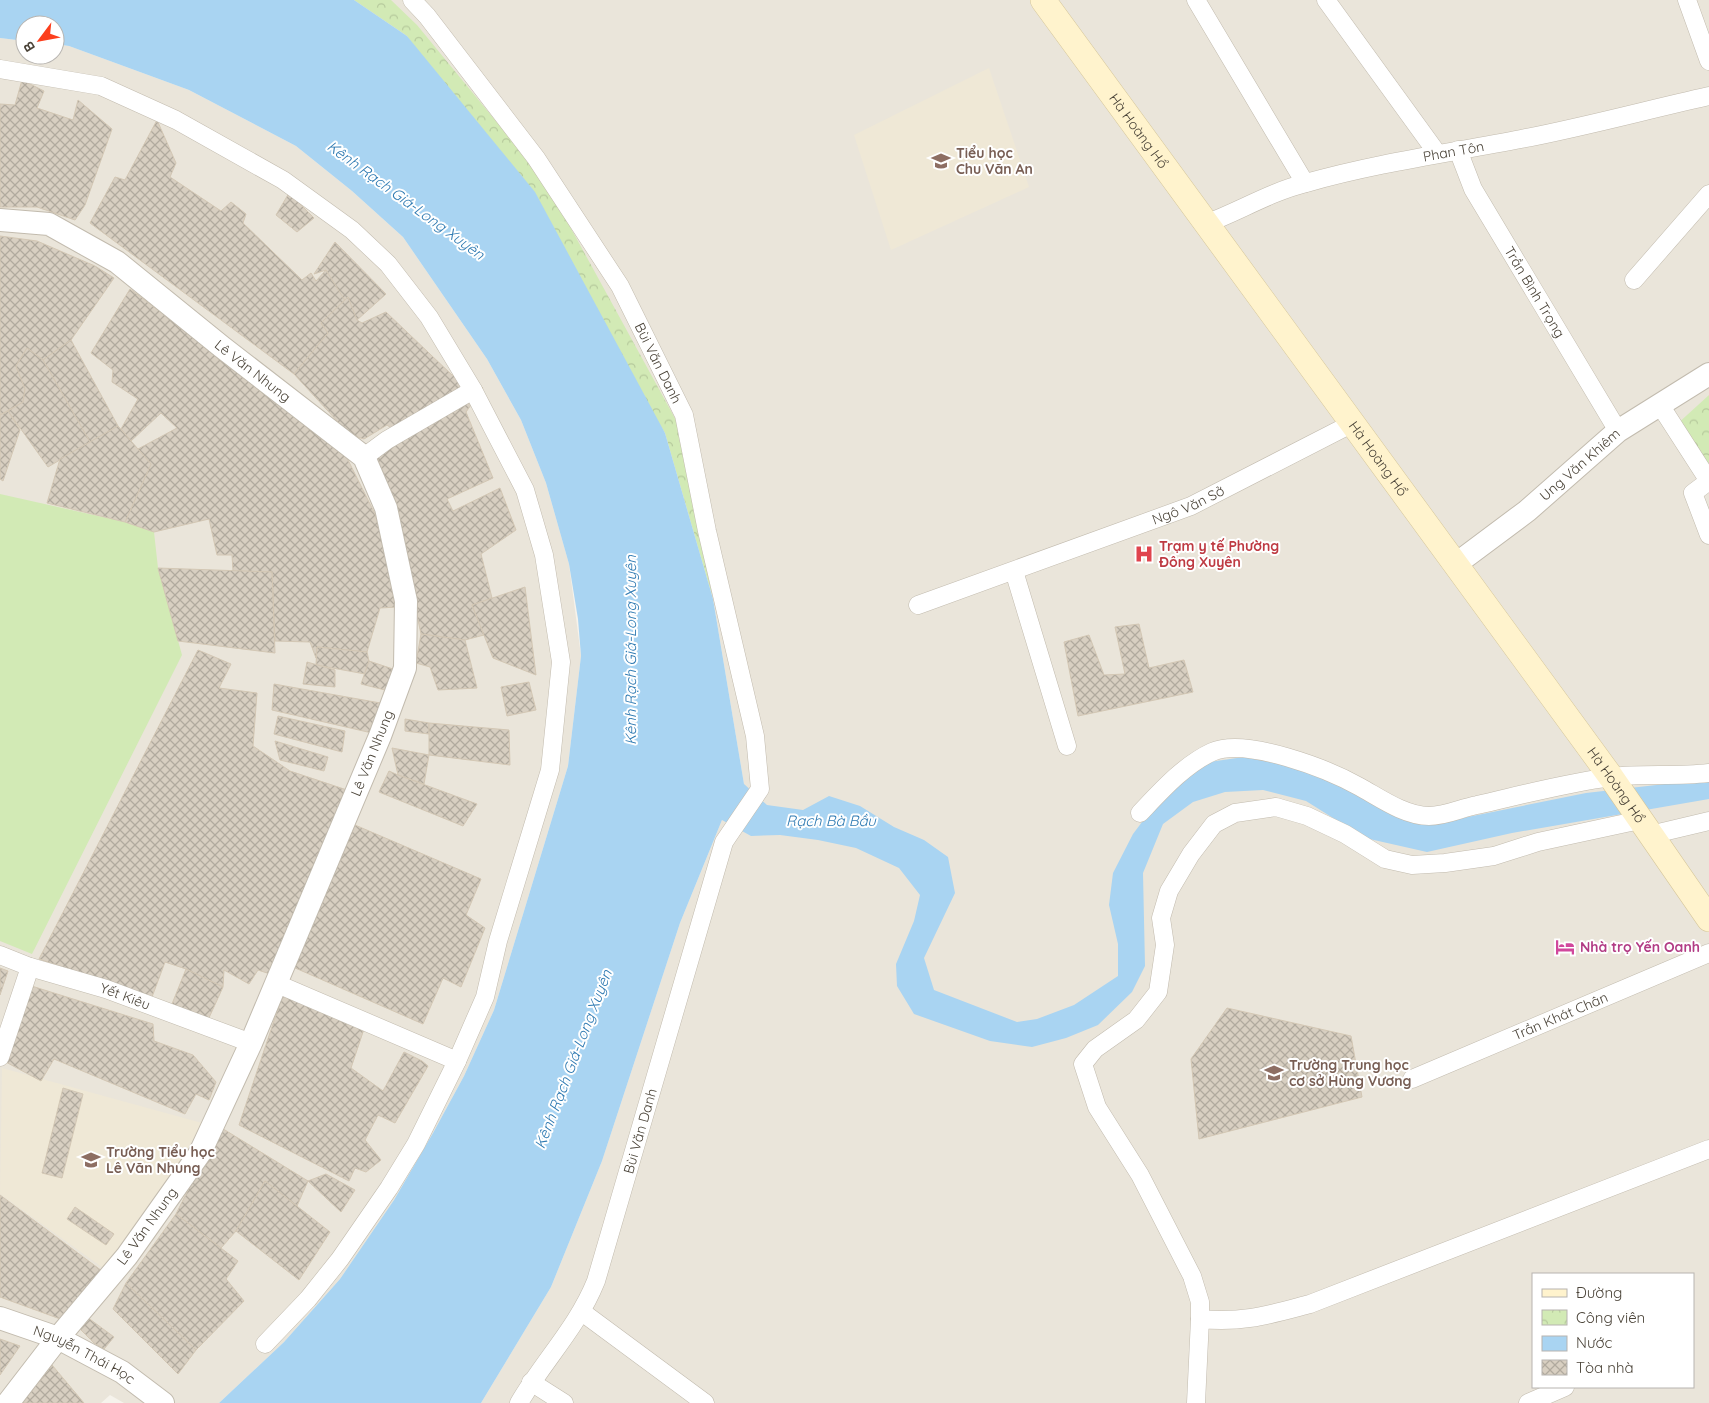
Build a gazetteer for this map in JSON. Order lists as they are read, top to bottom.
{
  "streets": {
    "main road": ["Hà Hoàng Hổ"],
    "street": [
      "Phan Tôn",
      "Trần Bình Trọng",
      "Bùi Văn Danh",
      "Lê Văn Nhung",
      "Ung Văn Khiêm",
      "Ngô Văn Sở",
      "Yết Kiêu",
      "Trần Khát Chân",
      "Nguyễn Thái Học"
    ]
  },
  "crossings": [
    ["Hà Hoàng Hổ", "Phan Tôn"],
    ["Hà Hoàng Hổ", "Ung Văn Khiêm"],
    ["Hà Hoàng Hổ", "Ngô Văn Sở"],
    ["Phan Tôn", "Trần Bình Trọng"],
    ["Trần Bình Trọng", "Ung Văn Khiêm"],
    ["Lê Văn Nhung", "Yết Kiêu"],
    ["Lê Văn Nhung", "Nguyễn Thái Học"]
  ],
  "water": ["Kênh Rạch Giá-Long Xuyên", "Rạch Bà Bầu"],
  "places": {
    "school or university": ["Tiểu học Chu Văn An", "Trường Trung học cơ sở Hùng Vương", "Trường Tiểu học Lê Văn Nhung"],
    "hospital": ["Trạm y tế Phường Đông Xuyên"],
    "hotel": ["Nhà trọ Yến Oanh"]
  },
  "legend": [
    "Đường",
    "Công viên",
    "Nước",
    "Tòa nhà"
  ],
  "north": "bottom left"
}
